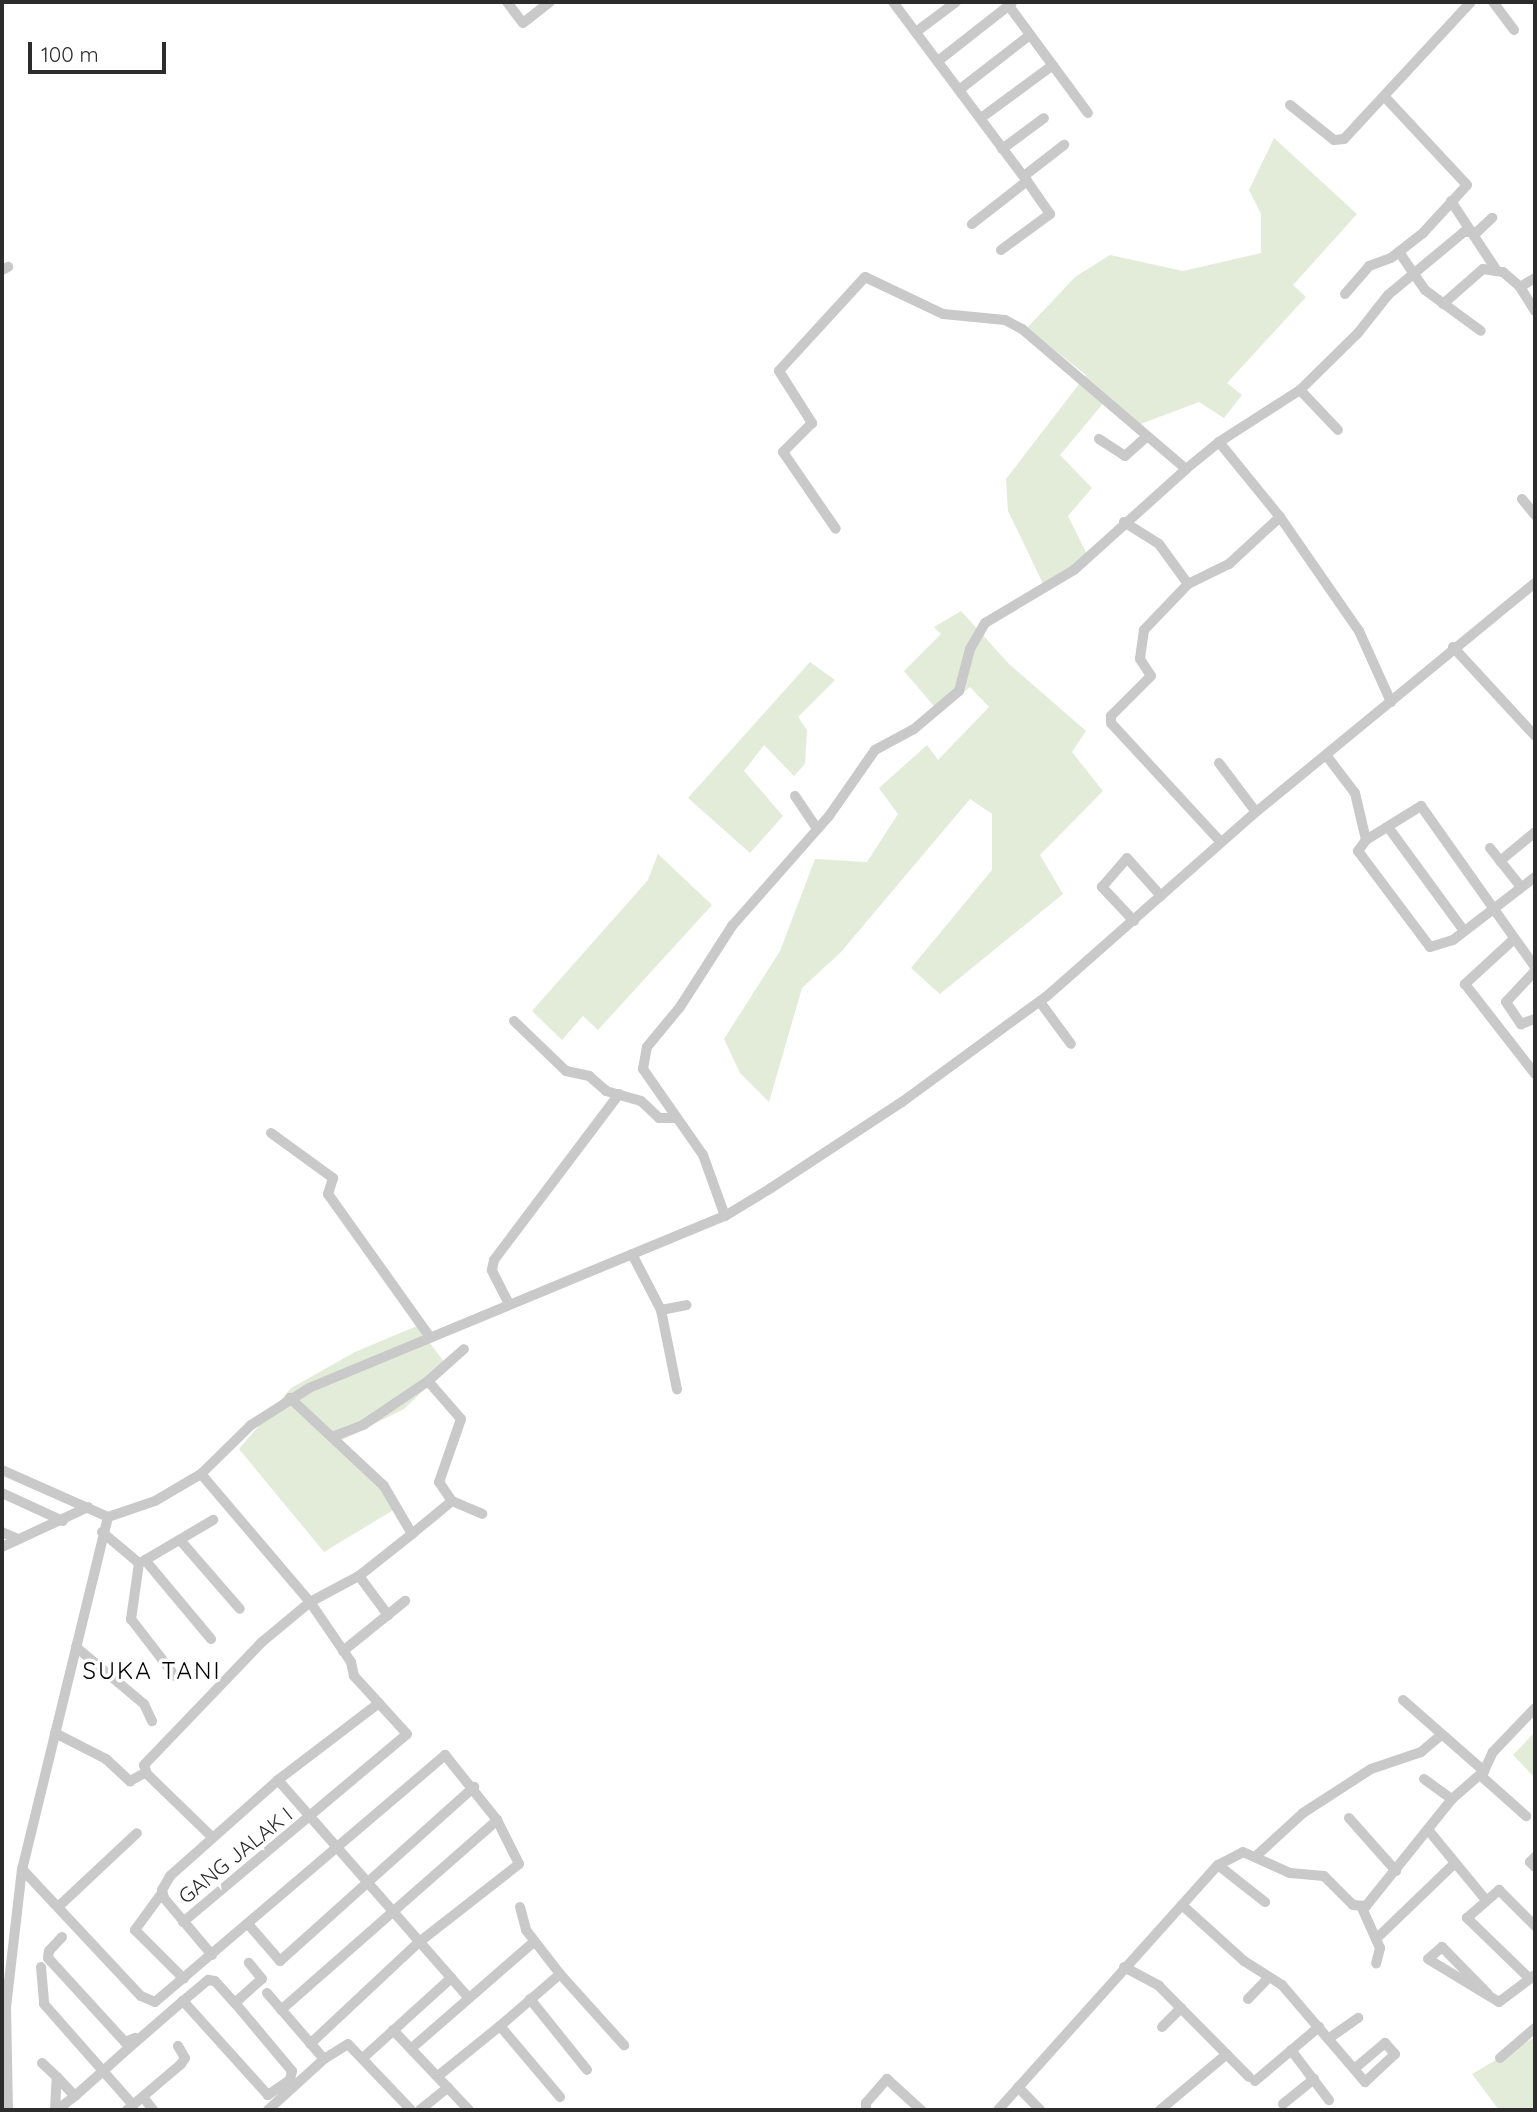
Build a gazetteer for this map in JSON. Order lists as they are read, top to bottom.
{
  "streets": {
    "street": ["GANG JALAK I"]
  },
  "districts": ["SUKA TANI"],
  "scale_bar": "100 m"
}
